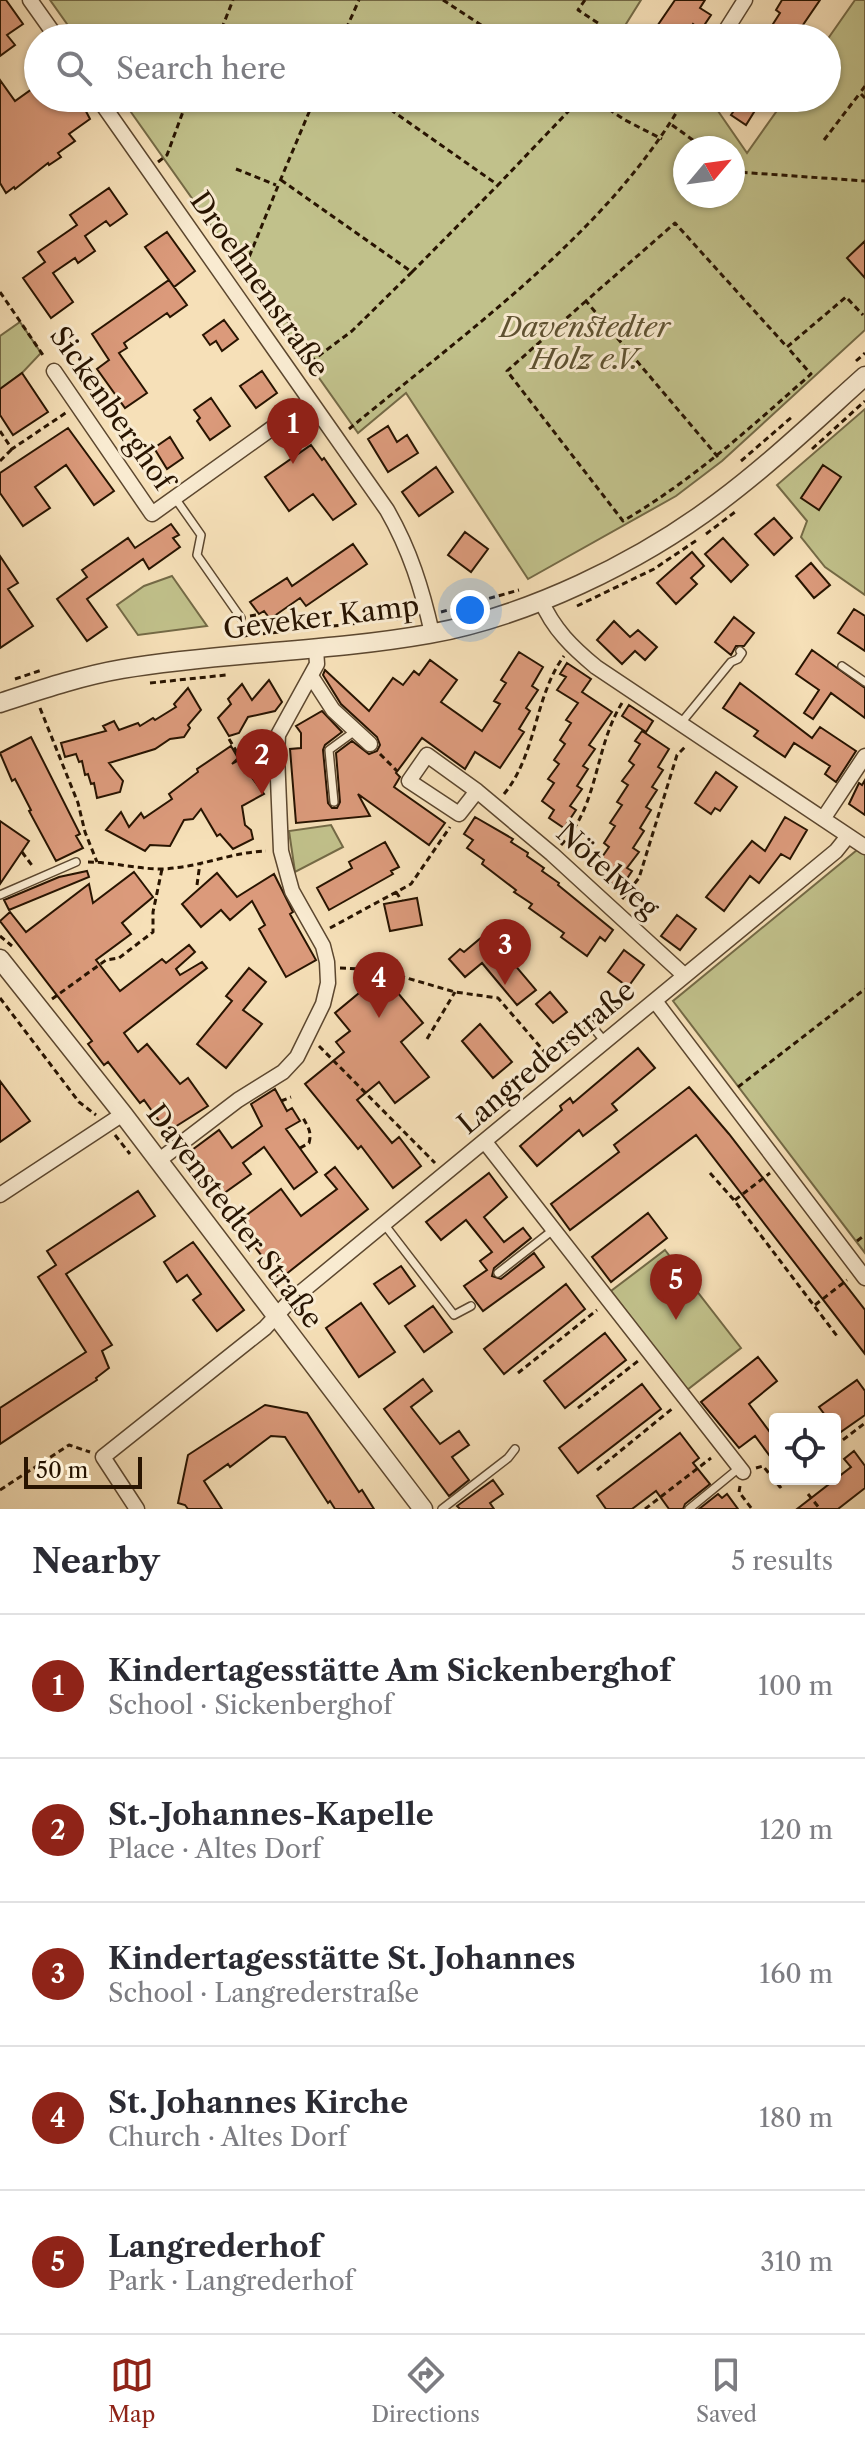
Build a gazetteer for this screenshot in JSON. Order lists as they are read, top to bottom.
{
  "streets": {
    "street": [
      "Droehnenstraße",
      "Sickenberghof",
      "Geveker Kamp",
      "Nötelweg",
      "Langrederstraße",
      "Davenstedter Straße"
    ]
  },
  "crossings": [
    ["Droehnenstraße", "Sickenberghof"],
    ["Droehnenstraße", "Geveker Kamp"],
    ["Nötelweg", "Langrederstraße"],
    ["Langrederstraße", "Davenstedter Straße"]
  ],
  "parks": ["Davenstedter Holz e.V."],
  "scale_bar": "50 m",
  "north": "top right",
  "page": {
    "search": "Search here",
    "pins": [
      "1",
      "2",
      "3",
      "4",
      "5"
    ],
    "scale": "50 m",
    "heading": ["Nearby", "5 results"],
    "list": [
      {
        "mark": "1",
        "name": "Kindertagesstätte Am Sickenberghof",
        "note": "School · Sickenberghof",
        "value": "100 m"
      },
      {
        "mark": "2",
        "name": "St.-Johannes-Kapelle",
        "note": "Place · Altes Dorf",
        "value": "120 m"
      },
      {
        "mark": "3",
        "name": "Kindertagesstätte St. Johannes",
        "note": "School · Langrederstraße",
        "value": "160 m"
      },
      {
        "mark": "4",
        "name": "St. Johannes Kirche",
        "note": "Church · Altes Dorf",
        "value": "180 m"
      },
      {
        "mark": "5",
        "name": "Langrederhof",
        "note": "Park · Langrederhof",
        "value": "310 m"
      }
    ],
    "nav": ["Map", "Directions", "Saved"]
  }
}
